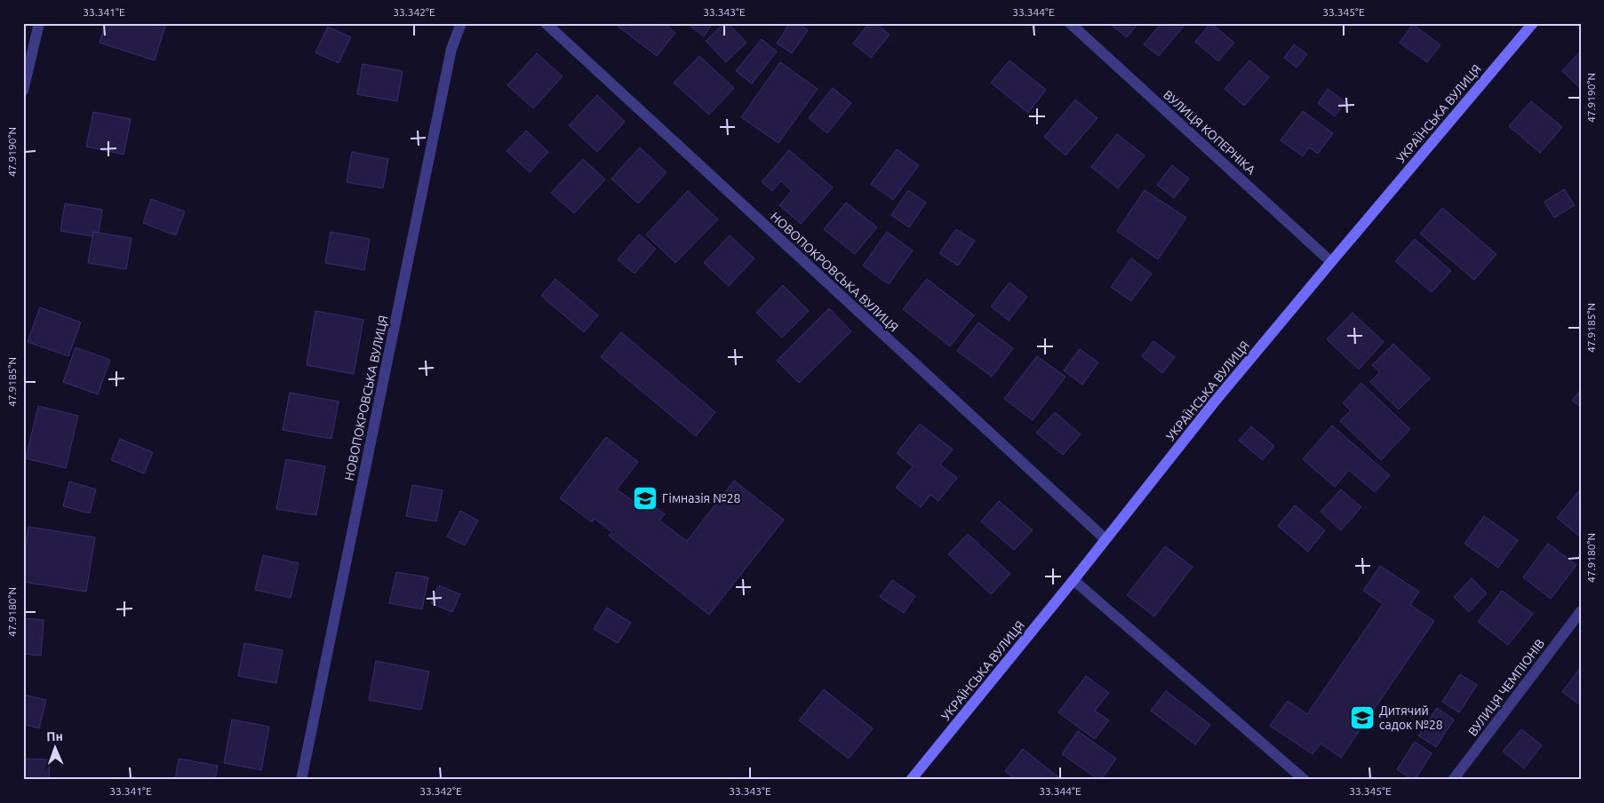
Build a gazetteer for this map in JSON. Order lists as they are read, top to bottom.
{
  "streets": {
    "main road": ["УКРАЇНСЬКА ВУЛИЦЯ"],
    "street": ["ВУЛИЦЯ КОПЕРНІКА", "НОВОПОКРОВСЬКА ВУЛИЦЯ", "ВУЛИЦЯ ЧЕМПІОНІВ"]
  },
  "crossings": [
    ["УКРАЇНСЬКА ВУЛИЦЯ", "ВУЛИЦЯ КОПЕРНІКА"],
    ["УКРАЇНСЬКА ВУЛИЦЯ", "НОВОПОКРОВСЬКА ВУЛИЦЯ"]
  ],
  "places": {
    "school or university": ["Гімназія №28", "Дитячий садок №28"]
  },
  "north": "top",
  "coordinates": [
    "33.341°E",
    "33.342°E",
    "33.343°E",
    "33.344°E",
    "33.345°E",
    "47.9190°N",
    "47.9185°N",
    "47.9180°N"
  ]
}
